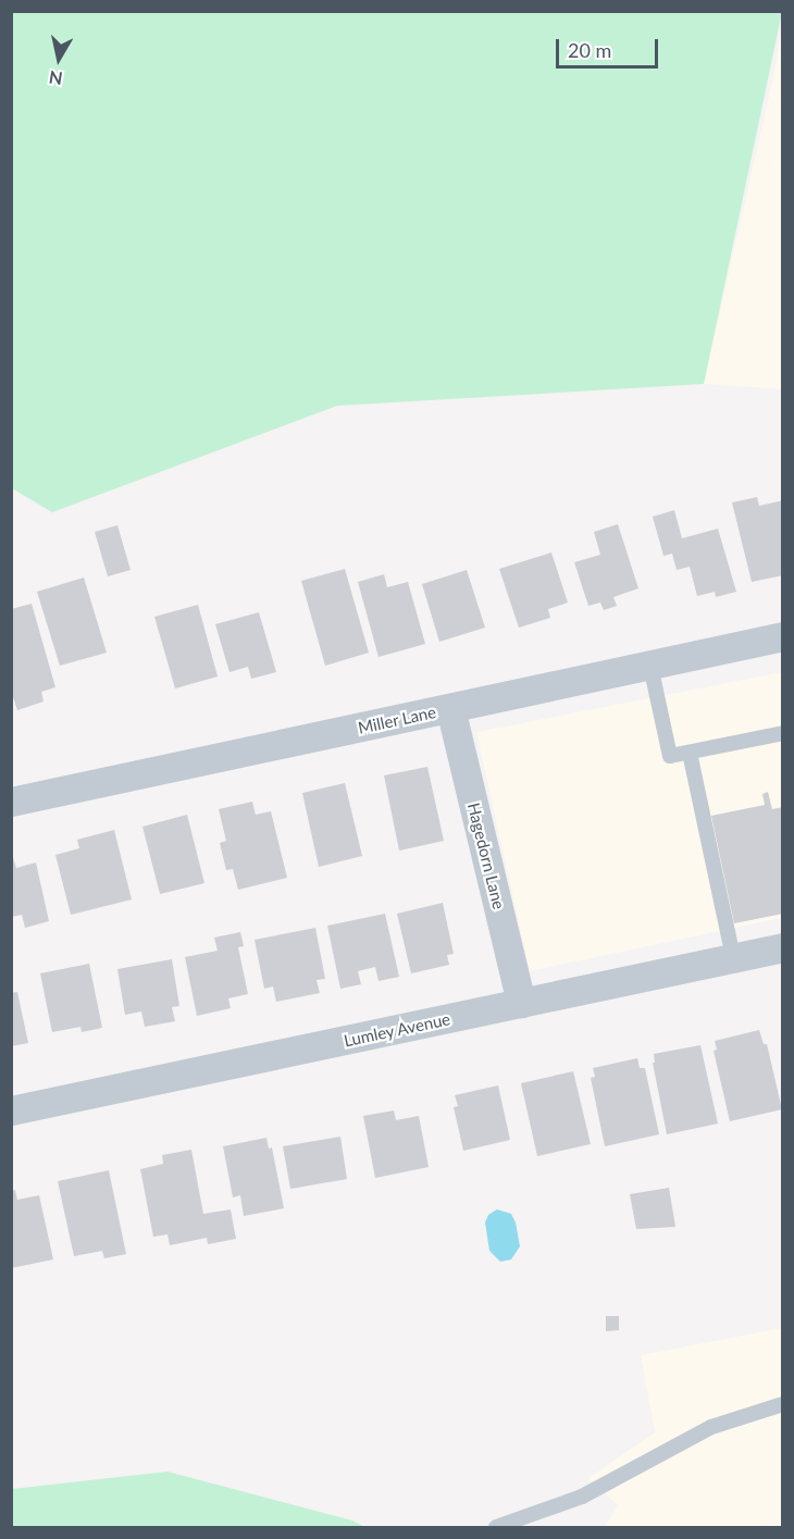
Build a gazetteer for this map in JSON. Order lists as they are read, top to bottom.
{
  "streets": {
    "street": ["Miller Lane", "Hagedorn Lane", "Lumley Avenue"]
  },
  "crossings": [
    ["Miller Lane", "Hagedorn Lane"],
    ["Hagedorn Lane", "Lumley Avenue"]
  ],
  "scale_bar": "20 m",
  "north": "bottom"
}
